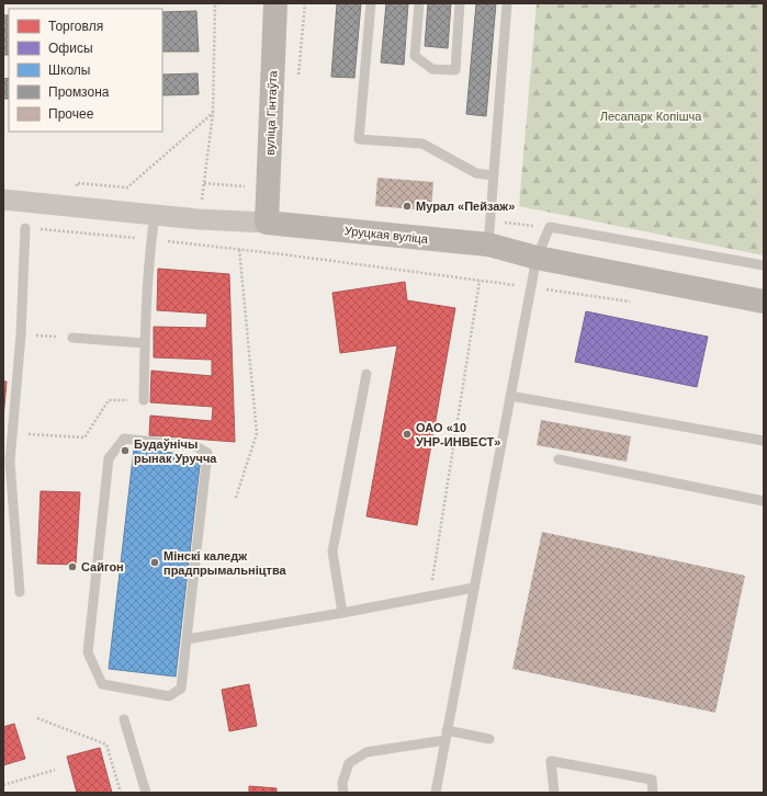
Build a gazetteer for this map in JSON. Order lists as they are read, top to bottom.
{
  "streets": {
    "street": ["вуліца Гінтаўта", "Уруцкая вуліца"]
  },
  "crossings": [
    ["вуліца Гінтаўта", "Уруцкая вуліца"]
  ],
  "parks": ["Лесапарк Копішча"],
  "places": [
    "Мурал «Пейзаж»",
    "ОАО «10 УНР-ИНВЕСТ»",
    "Будаўнічы рынак Уручча",
    "Мінскі каледж прадпрымальніцтва",
    "Сайгон"
  ],
  "legend": [
    "Торговля",
    "Офисы",
    "Школы",
    "Промзона",
    "Прочее"
  ]
}
